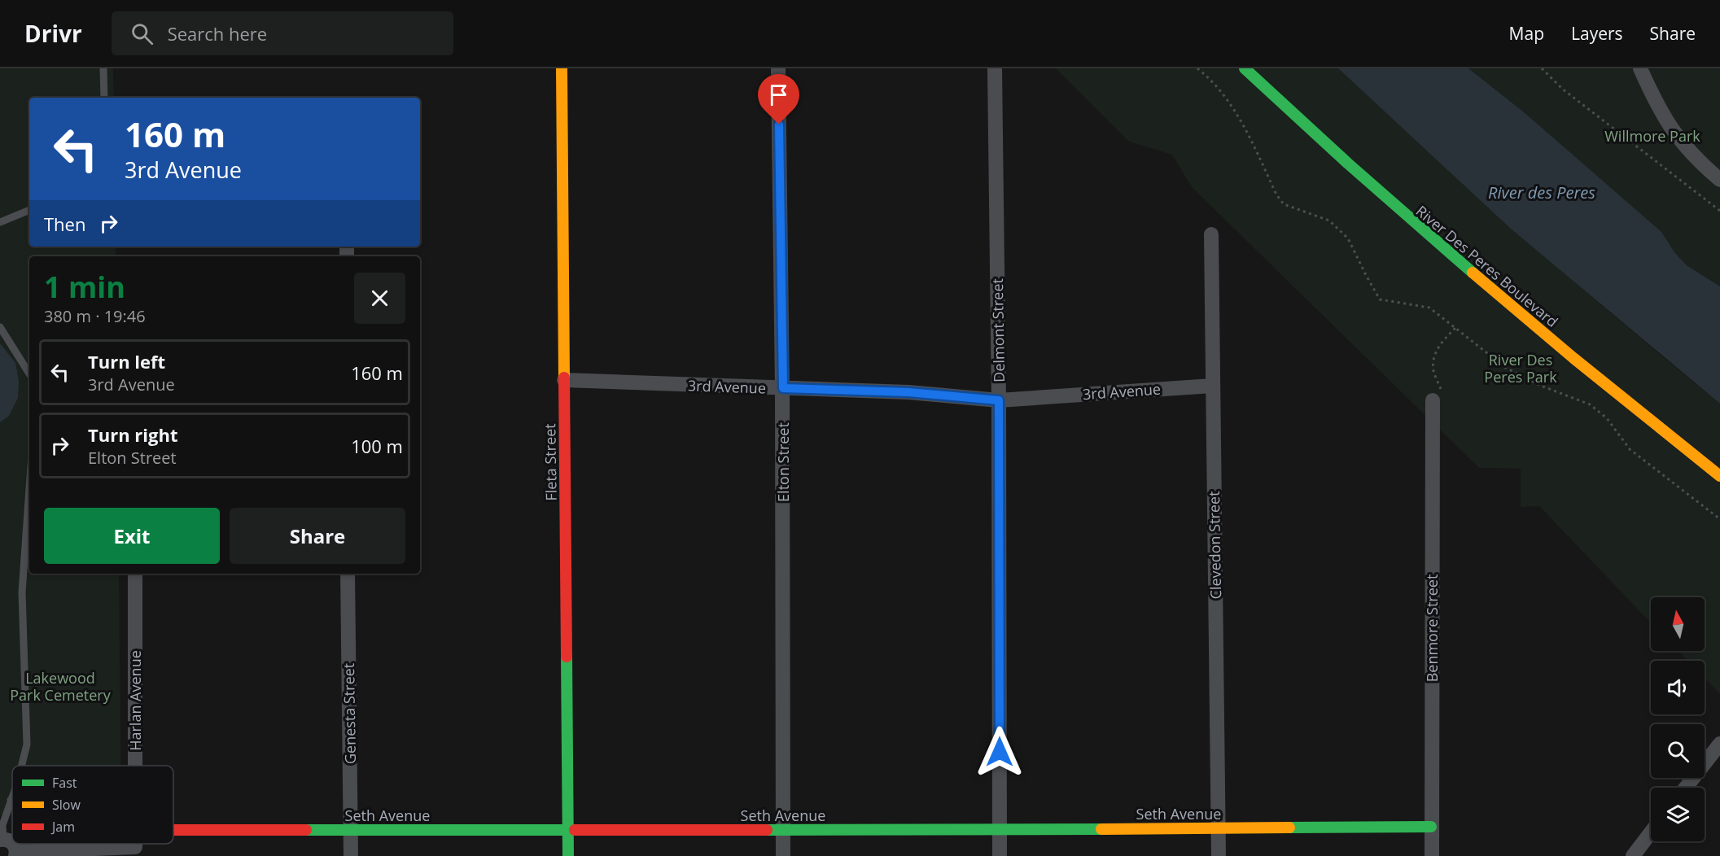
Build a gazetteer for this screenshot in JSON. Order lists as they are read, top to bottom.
{
  "streets": {
    "street": [
      "River Des Peres Boulevard",
      "Delmont Street",
      "3rd Avenue",
      "Fleta Street",
      "Elton Street",
      "Clevedon Street",
      "Benmore Street",
      "Harlan Avenue",
      "Genesta Street",
      "Seth Avenue"
    ]
  },
  "crossings": [
    ["Delmont Street", "3rd Avenue"],
    ["Delmont Street", "Seth Avenue"],
    ["3rd Avenue", "Fleta Street"],
    ["3rd Avenue", "Elton Street"],
    ["3rd Avenue", "Clevedon Street"],
    ["Fleta Street", "Seth Avenue"],
    ["Elton Street", "Seth Avenue"],
    ["Clevedon Street", "Seth Avenue"],
    ["Benmore Street", "Seth Avenue"],
    ["Genesta Street", "Seth Avenue"]
  ],
  "water": ["River des Peres"],
  "parks": ["Willmore Park", "River Des Peres Park", "Lakewood Park Cemetery"],
  "legend": ["Fast", "Slow", "Jam"],
  "north": "top",
  "page": {
    "header": "Drivr",
    "search": "Search here",
    "nav": ["Map", "Layers", "Share"],
    "turn": ["160 m", "3rd Avenue"],
    "then": "Then",
    "heading": ["1 min", "380 m · 19:46"],
    "list": [
      {
        "name": "Turn left",
        "note": "3rd Avenue",
        "value": "160 m"
      },
      {
        "name": "Turn right",
        "note": "Elton Street",
        "value": "100 m"
      }
    ],
    "buttons": ["Exit", "Share"]
  }
}
